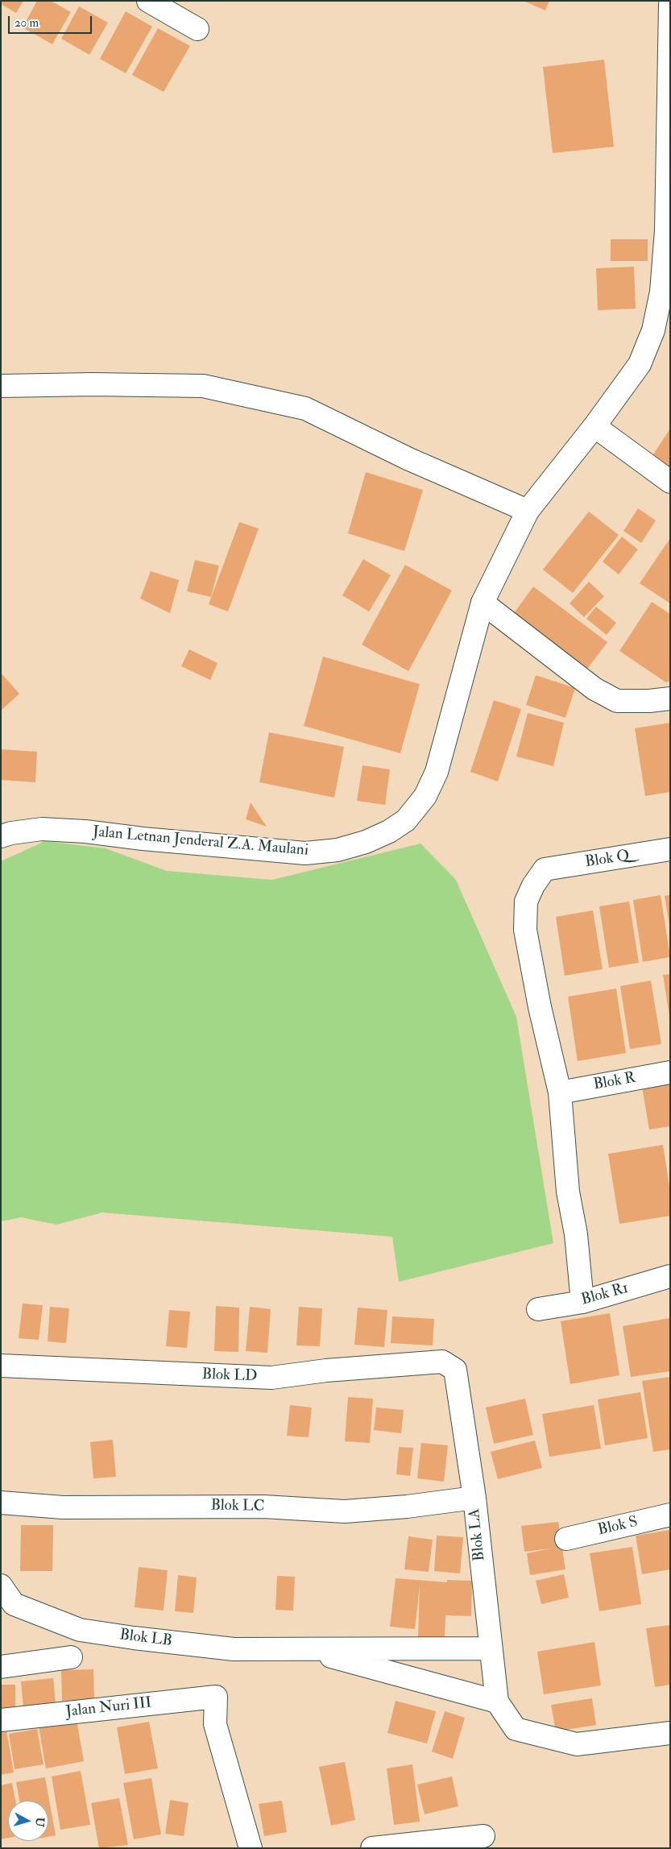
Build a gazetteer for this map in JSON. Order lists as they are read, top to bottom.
{
  "streets": {
    "street": [
      "Jalan Letnan Jenderal Z.A. Maulani",
      "Blok Q",
      "Blok R",
      "Blok R1",
      "Blok LD",
      "Blok LC",
      "Blok S",
      "Blok LA",
      "Blok LB",
      "Jalan Nuri III"
    ]
  },
  "crossings": [
    ["Blok Q", "Blok R"],
    ["Blok LD", "Blok LA"],
    ["Blok LC", "Blok LA"],
    ["Blok LA", "Blok LB"]
  ],
  "scale_bar": "20 m",
  "north": "right"
}
